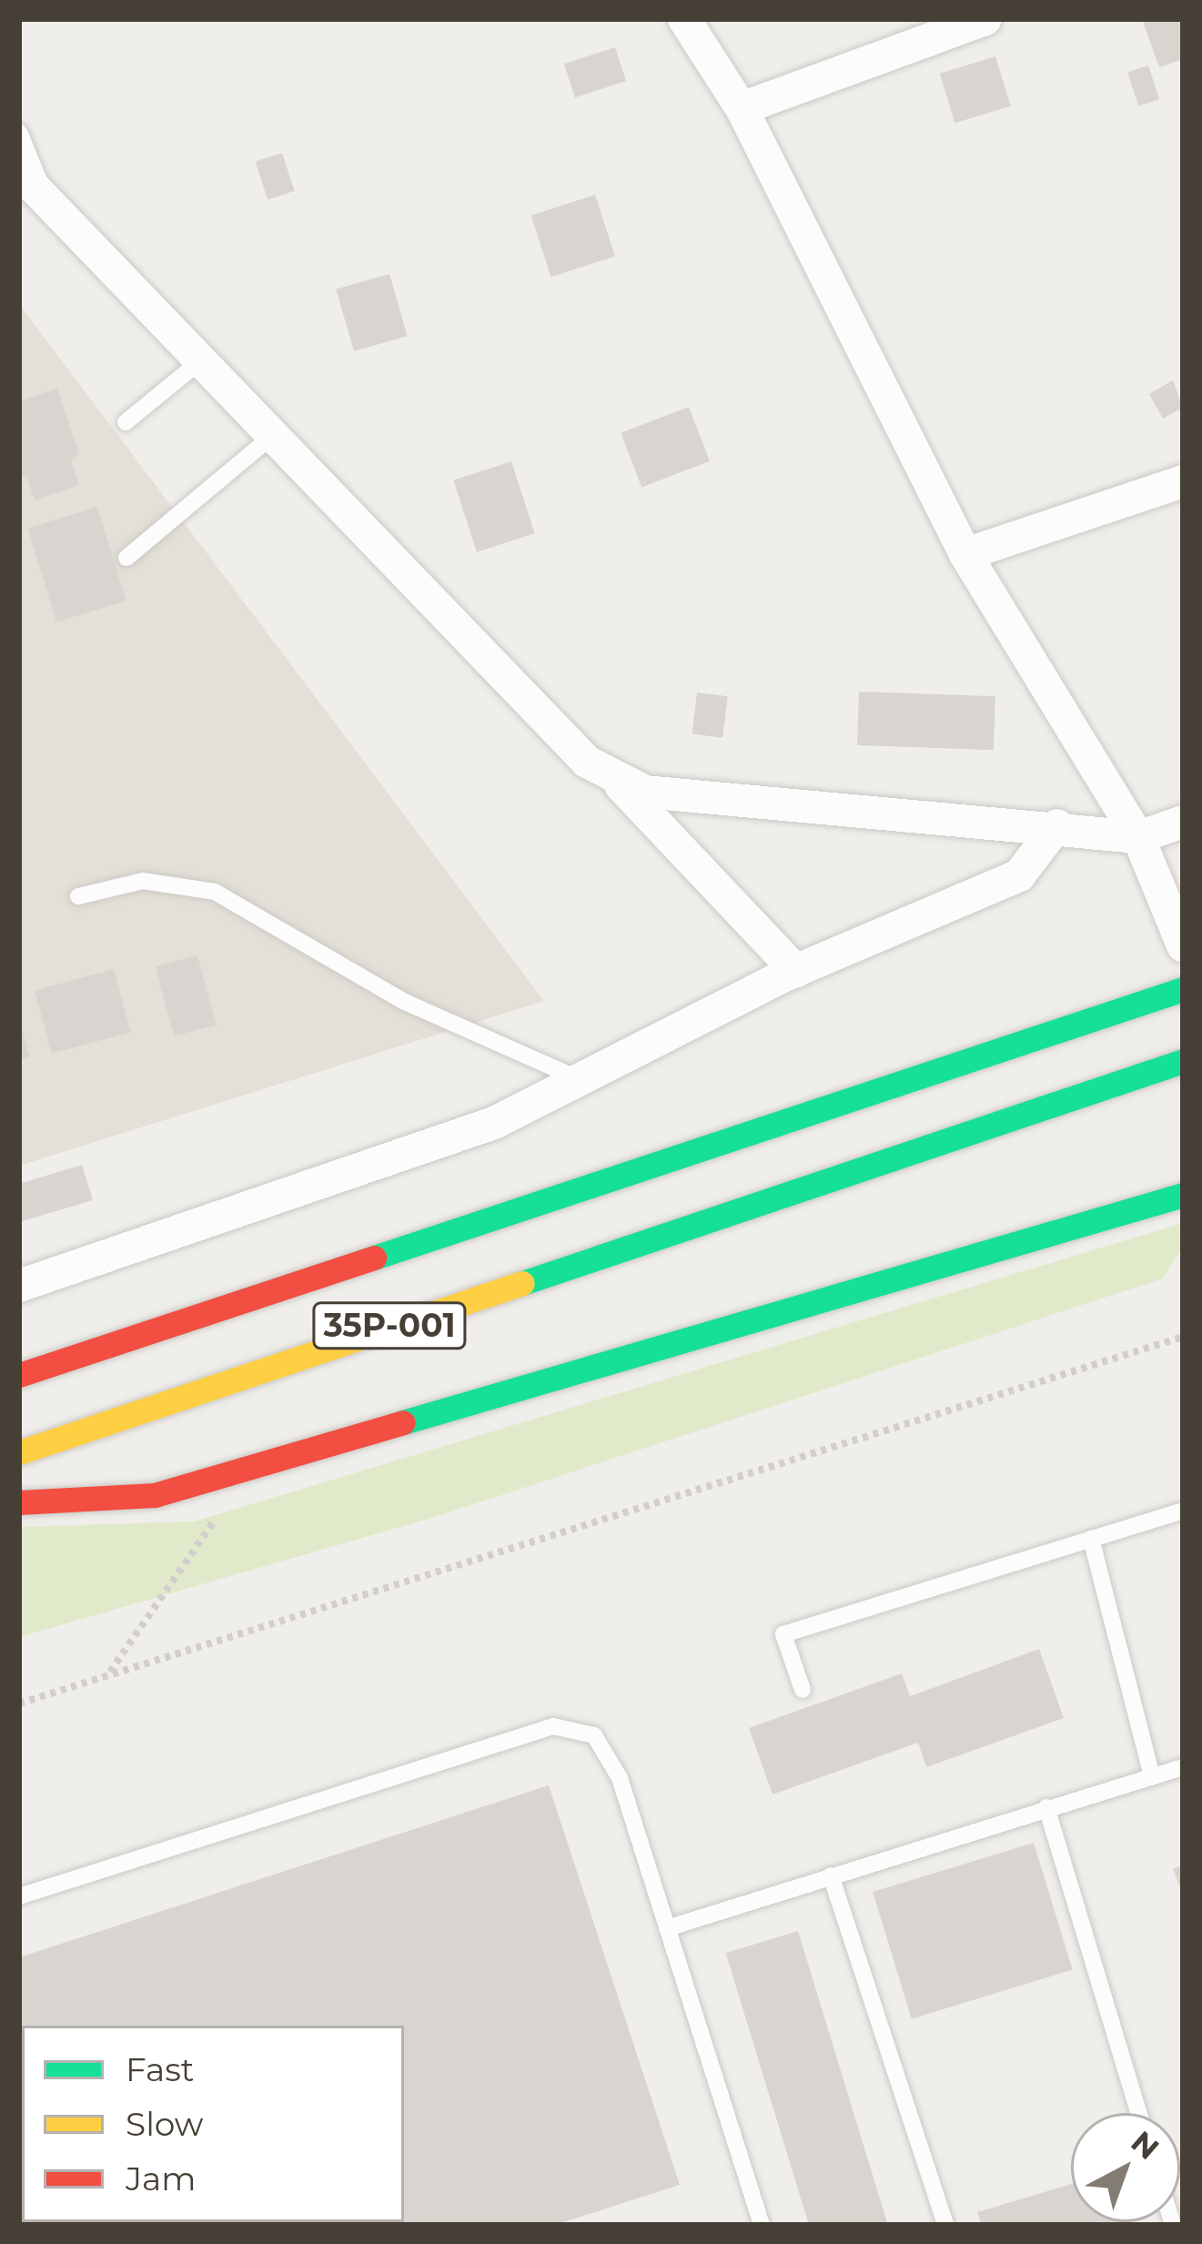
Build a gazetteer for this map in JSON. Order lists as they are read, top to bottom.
{
  "streets": {
    "main road": ["35Р-001"]
  },
  "legend": ["Fast", "Slow", "Jam"],
  "north": "top right"
}
